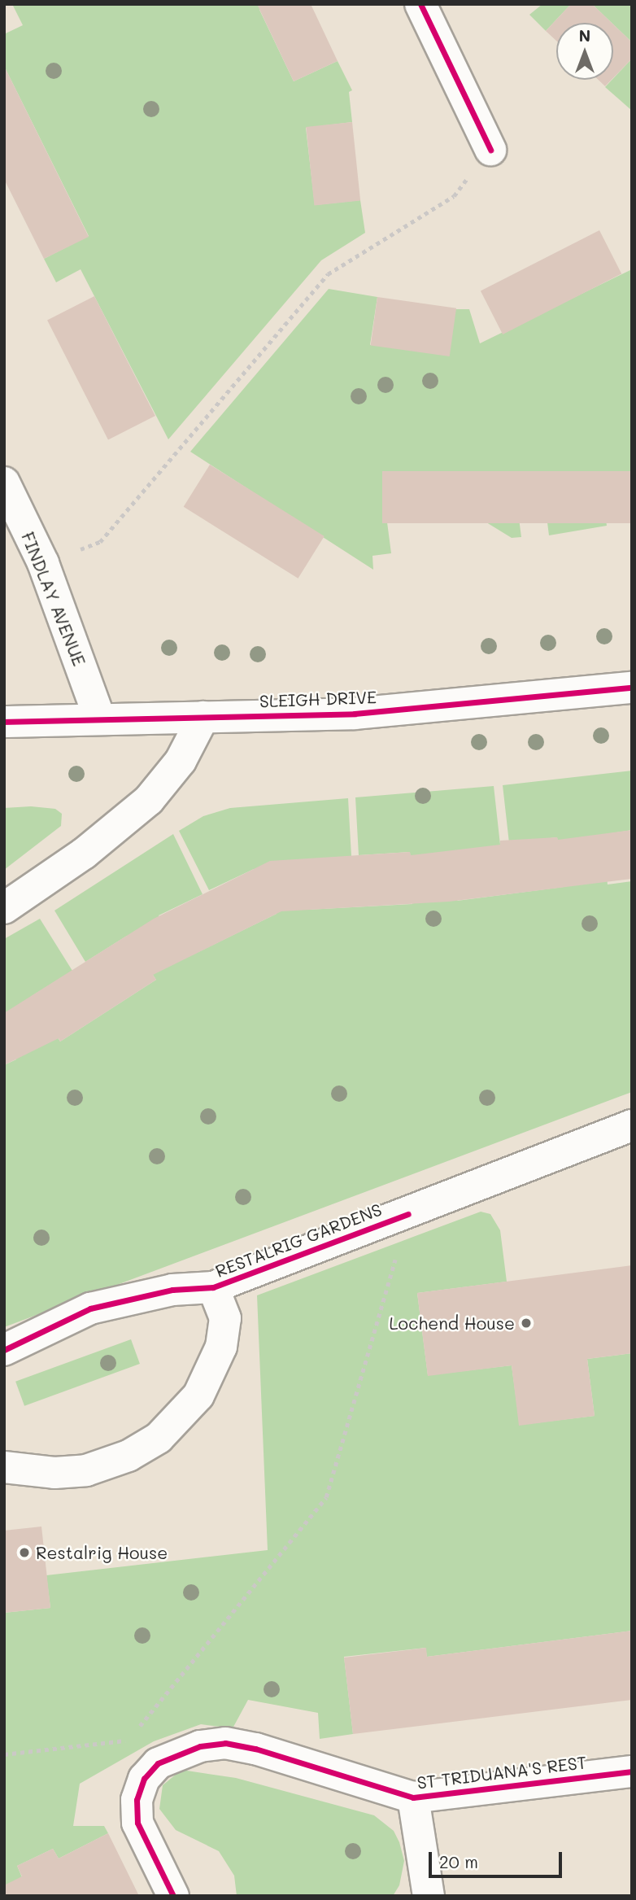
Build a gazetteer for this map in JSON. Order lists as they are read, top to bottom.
{
  "streets": {
    "street": [
      "FINDLAY AVENUE",
      "SLEIGH DRIVE",
      "RESTALRIG GARDENS",
      "ST TRIDUANA'S REST"
    ]
  },
  "crossings": [
    ["FINDLAY AVENUE", "SLEIGH DRIVE"]
  ],
  "places": ["Lochend House", "Restalrig House"],
  "scale_bar": "20 m",
  "north": "top"
}
